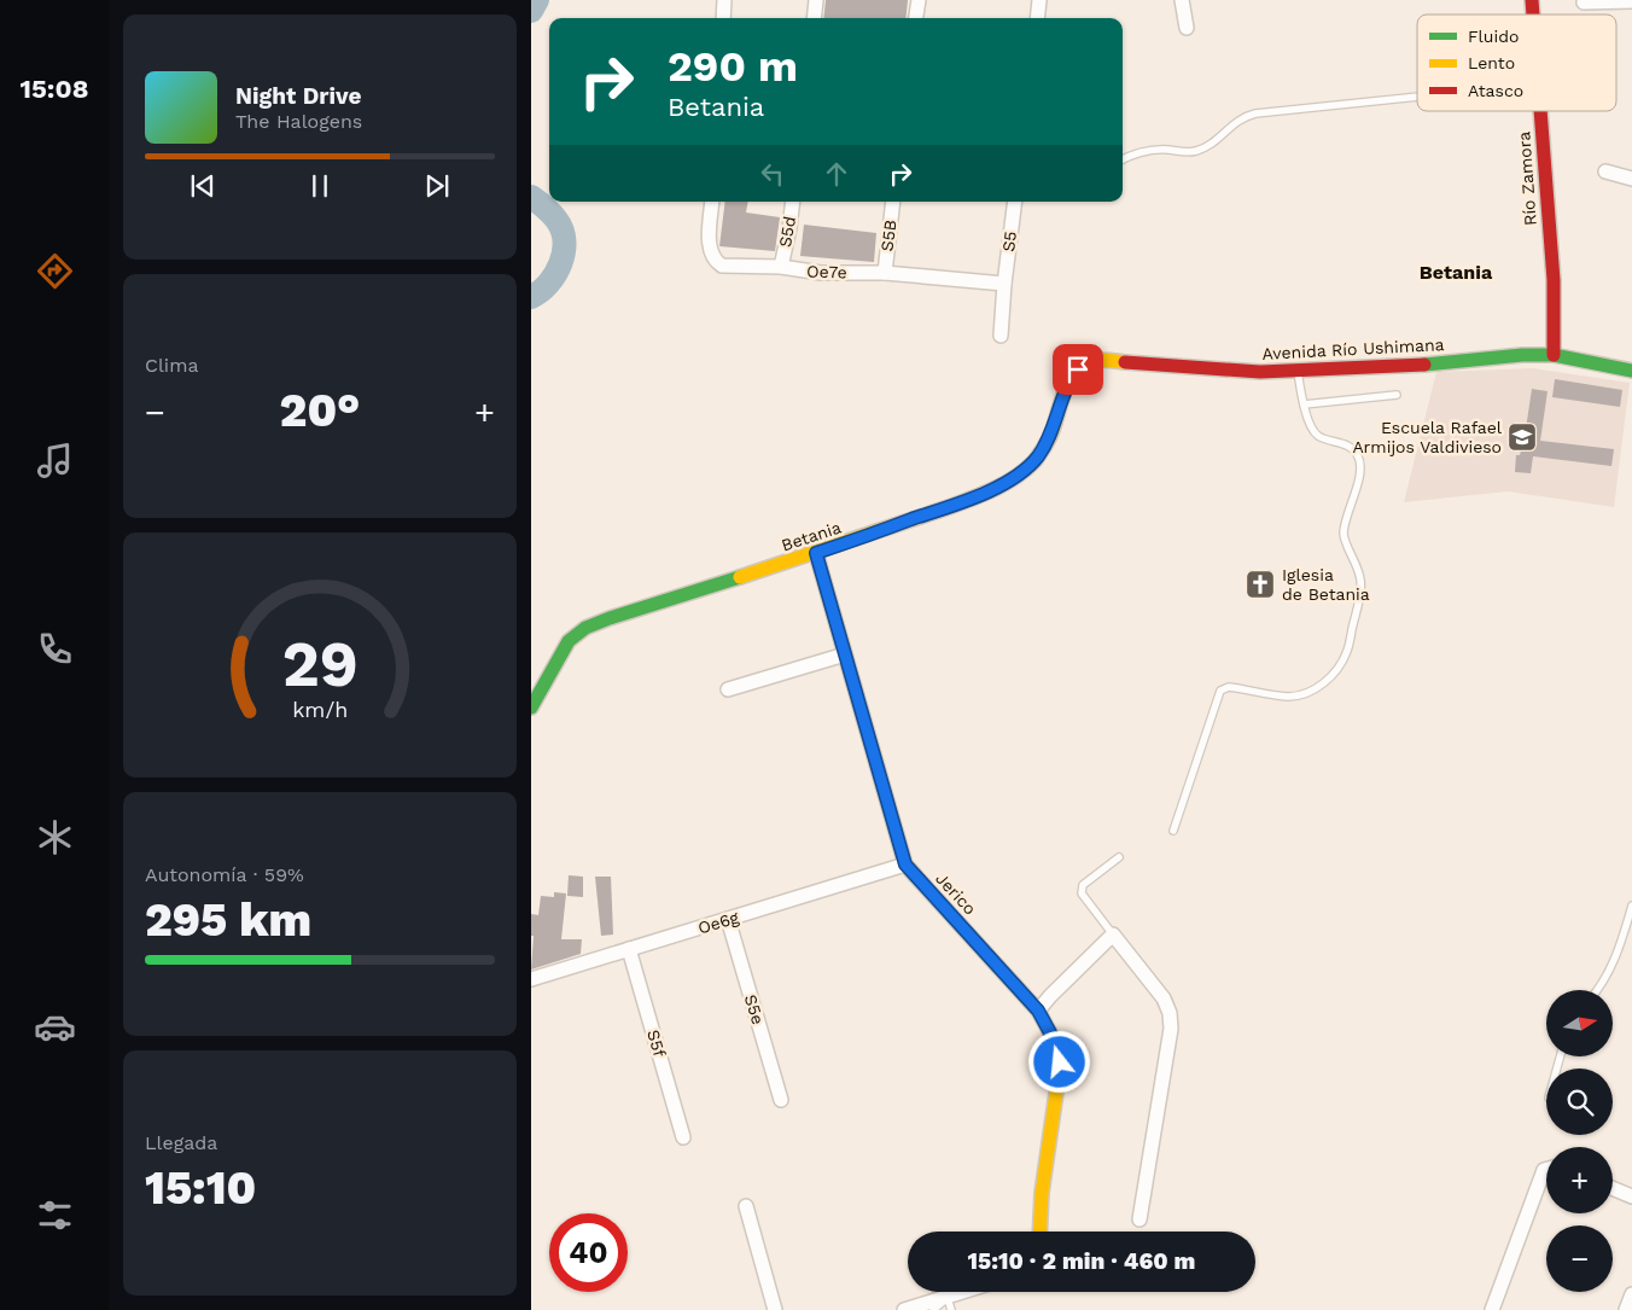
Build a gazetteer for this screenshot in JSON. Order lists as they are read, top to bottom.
{
  "streets": {
    "street": [
      "Río Zamora",
      "S5d",
      "S5B",
      "S5",
      "Oe7e",
      "Avenida Río Ushimana",
      "Betania",
      "Jerico",
      "Oe6g",
      "S5e",
      "S5f"
    ]
  },
  "crossings": [
    ["Río Zamora", "Avenida Río Ushimana"],
    ["S5d", "Oe7e"],
    ["S5B", "Oe7e"],
    ["S5", "Oe7e"],
    ["Avenida Río Ushimana", "Betania"],
    ["Betania", "Jerico"],
    ["Jerico", "Oe6g"],
    ["Oe6g", "S5e"],
    ["Oe6g", "S5f"]
  ],
  "districts": ["Betania"],
  "places": {
    "school or university": ["Escuela Rafael Armijos Valdivieso"],
    "church": ["Iglesia de Betania"]
  },
  "legend": ["Fluido", "Lento", "Atasco"],
  "north": "right",
  "page": {
    "tabs": "15:08",
    "turn": ["290 m", "Betania"],
    "song": ["Night Drive", "The Halogens"],
    "tile": [
      "Clima",
      ["Autonomía · 59%", "295 km"],
      ["Llegada", "15:10"]
    ],
    "heat": ["−", "20°", "+"],
    "map_buttons": ["+", "−"],
    "limit": "40",
    "trip": "15:10 · 2 min · 460 m",
    "gauge": ["29", "km/h"]
  }
}
